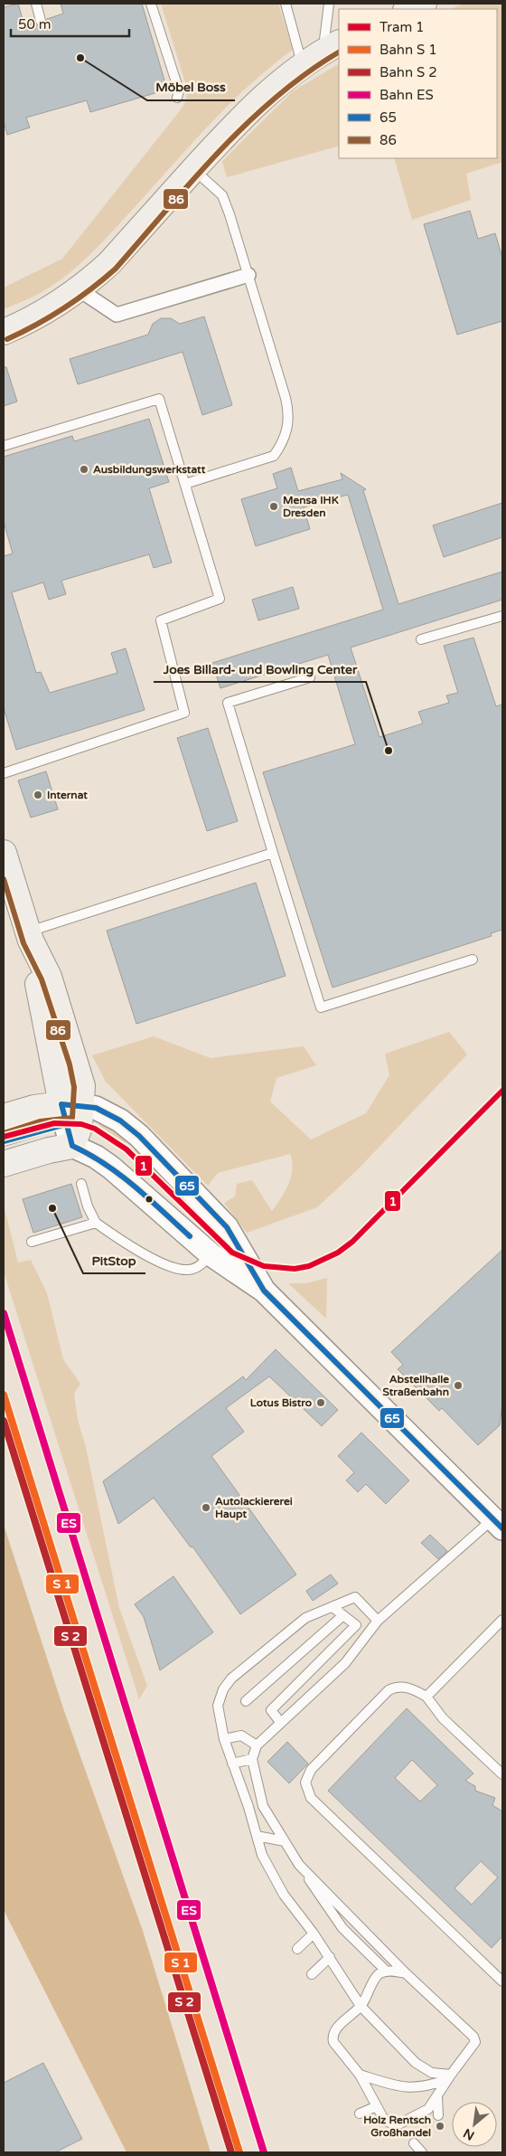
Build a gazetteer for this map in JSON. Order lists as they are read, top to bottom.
{
  "places": [
    "Möbel Boss",
    "Ausbildungswerkstatt",
    "Mensa IHK Dresden",
    "Joes Billard- und Bowling Center",
    "Internat",
    "PitStop",
    "Abstellhalle Straßenbahn",
    "Lotus Bistro",
    "Autolackiererei Haupt",
    "Holz Rentsch Großhandel"
  ],
  "lines": [
    "transit line 86",
    "tram line 1",
    "transit line 65",
    "rail line ES"
  ],
  "legend": [
    "Tram 1",
    "Bahn S 1",
    "Bahn S 2",
    "Bahn ES",
    "65",
    "86"
  ],
  "scale_bar": "50 m",
  "north": "bottom left"
}
